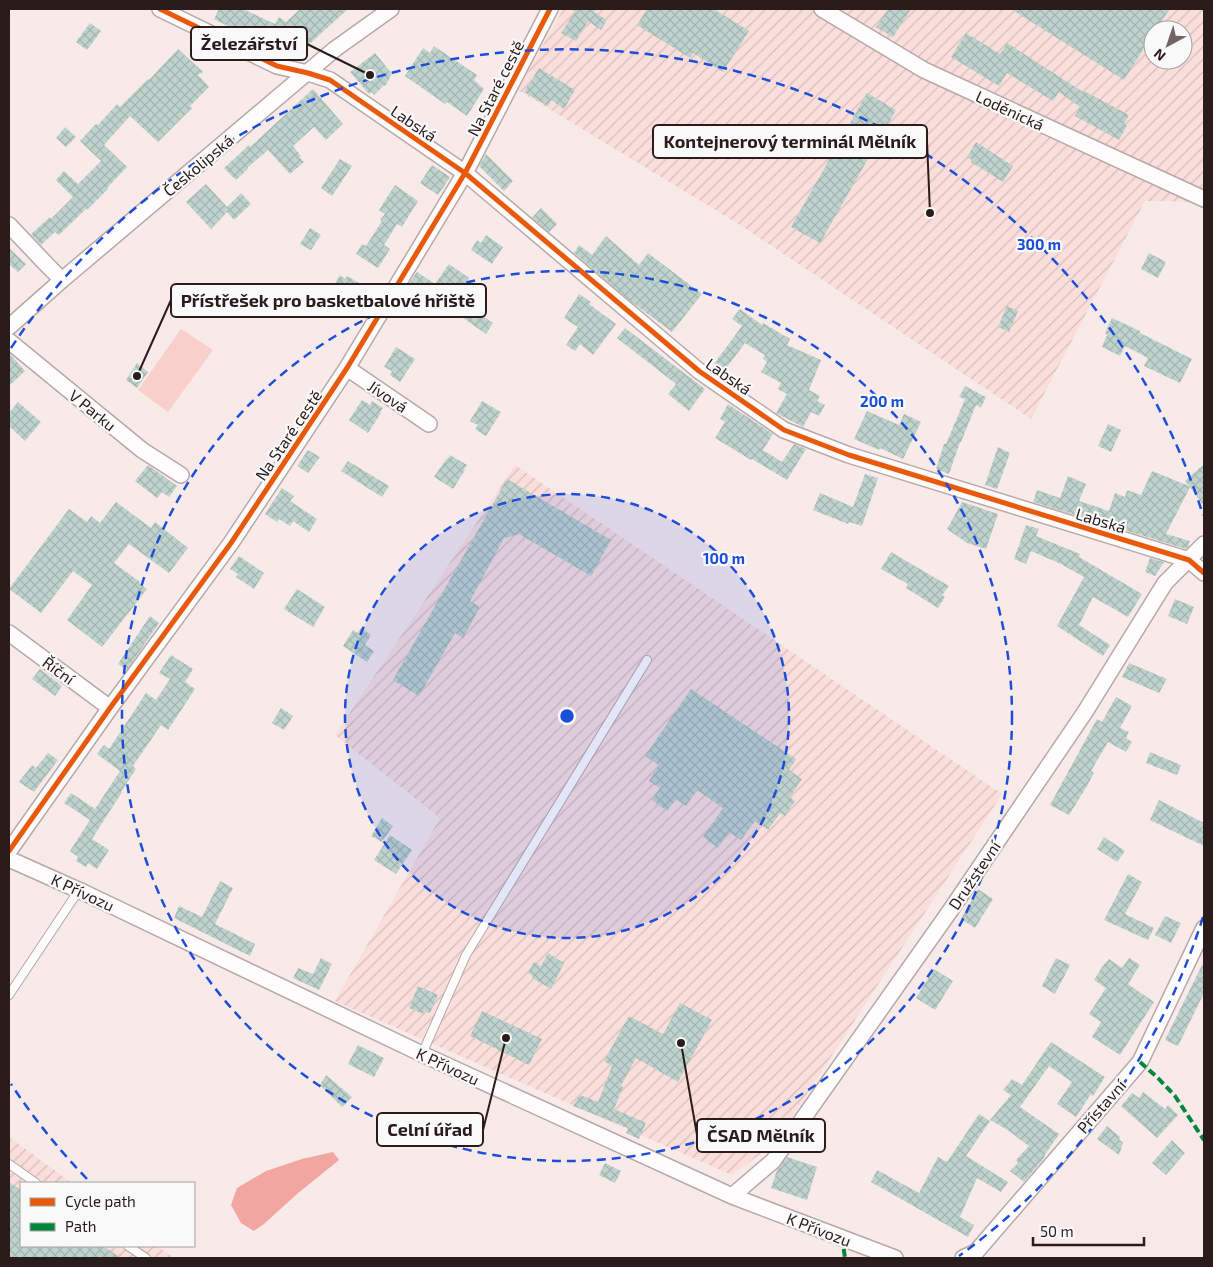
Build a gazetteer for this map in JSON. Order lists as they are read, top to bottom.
{
  "streets": {
    "street": [
      "Na Staré cestě",
      "Loděnická",
      "Labská",
      "Českolipská",
      "Jívová",
      "V Parku",
      "Říční",
      "Družstevní",
      "K Přívozu",
      "Přístavní"
    ]
  },
  "crossings": [
    ["Na Staré cestě", "Labská"],
    ["Na Staré cestě", "Jívová"],
    ["Na Staré cestě", "Říční"],
    ["Labská", "Českolipská"],
    ["Labská", "Družstevní"],
    ["Družstevní", "K Přívozu"]
  ],
  "places": [
    "Železářství",
    "Kontejnerový terminál Mělník",
    "Přístřešek pro basketbalové hřiště",
    "Celní úřad",
    "ČSAD Mělník"
  ],
  "legend": ["Cycle path", "Path"],
  "scale_bar": "50 m",
  "north": "bottom left",
  "rings": ["300 m", "200 m", "100 m"]
}
